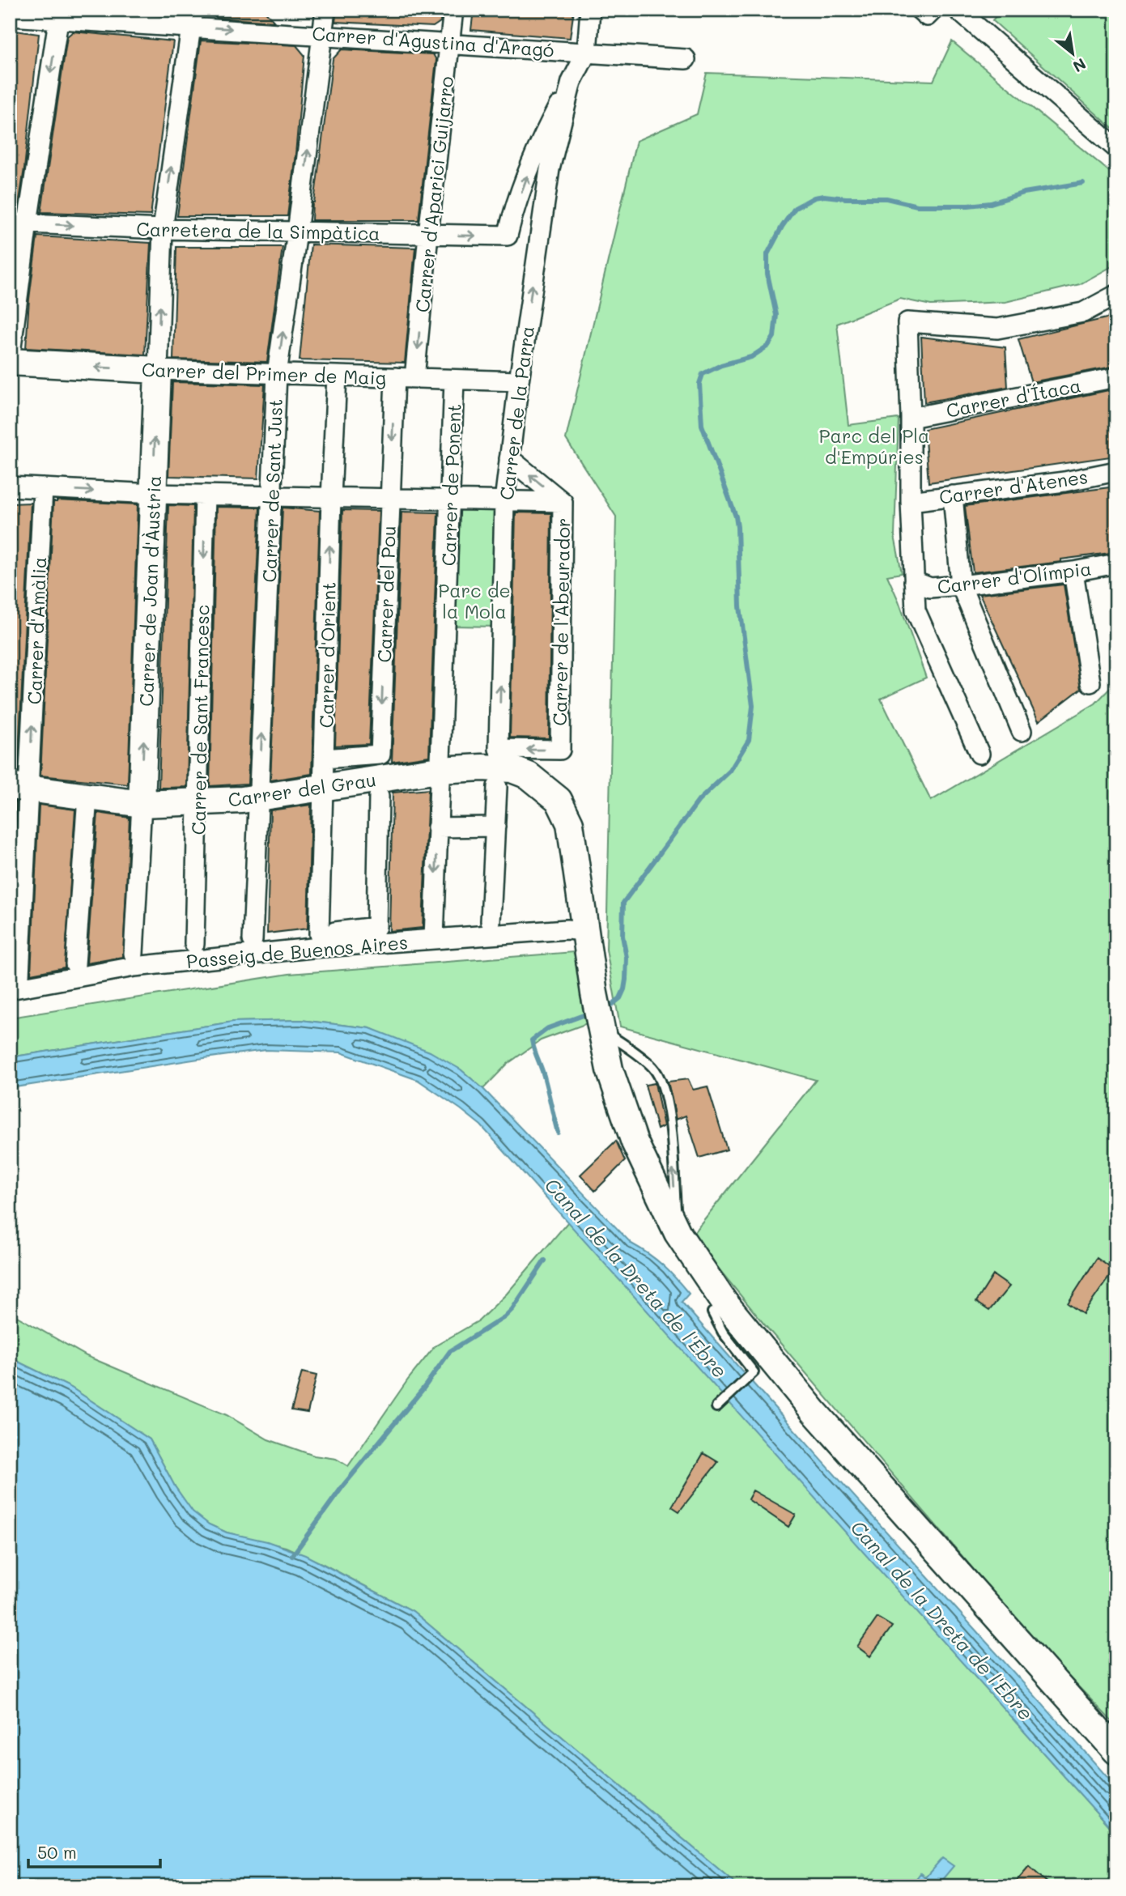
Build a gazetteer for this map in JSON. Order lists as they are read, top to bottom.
{
  "streets": {
    "street": [
      "Carrer d'Agustina d'Aragó",
      "Carrer d'Aparici Guijarro",
      "Carretera de la Simpàtica",
      "Carrer del Primer de Maig",
      "Carrer d'Ítaca",
      "Carrer de la Parra",
      "Carrer de Ponent",
      "Carrer d'Atenes",
      "Carrer de Sant Just",
      "Carrer d'Olímpia",
      "Carrer de Joan d'Àustria",
      "Carrer del Pou",
      "Carrer de l'Abeurador",
      "Carrer d'Amàlia",
      "Carrer d'Orient",
      "Carrer de Sant Francesc",
      "Carrer del Grau",
      "Passeig de Buenos Aires"
    ]
  },
  "crossings": [
    ["Carrer d'Agustina d'Aragó", "Carrer d'Aparici Guijarro"],
    ["Carrer d'Agustina d'Aragó", "Carrer de la Parra"],
    ["Carrer d'Agustina d'Aragó", "Carrer de Sant Just"],
    ["Carrer d'Agustina d'Aragó", "Carrer de Joan d'Àustria"],
    ["Carrer d'Aparici Guijarro", "Carretera de la Simpàtica"],
    ["Carrer d'Aparici Guijarro", "Carrer del Primer de Maig"],
    ["Carretera de la Simpàtica", "Carrer de la Parra"],
    ["Carretera de la Simpàtica", "Carrer de Sant Just"],
    ["Carretera de la Simpàtica", "Carrer de Joan d'Àustria"],
    ["Carrer del Primer de Maig", "Carrer de la Parra"],
    ["Carrer del Primer de Maig", "Carrer de Ponent"],
    ["Carrer del Primer de Maig", "Carrer de Sant Just"],
    ["Carrer del Primer de Maig", "Carrer de Joan d'Àustria"],
    ["Carrer del Primer de Maig", "Carrer del Pou"],
    ["Carrer del Primer de Maig", "Carrer d'Orient"],
    ["Carrer de la Parra", "Carrer de l'Abeurador"],
    ["Carrer de Ponent", "Carrer del Grau"],
    ["Carrer de Ponent", "Passeig de Buenos Aires"],
    ["Carrer de Sant Just", "Carrer del Grau"],
    ["Carrer de Joan d'Àustria", "Carrer del Grau"],
    ["Carrer del Pou", "Carrer d'Orient"],
    ["Carrer d'Amàlia", "Carrer del Grau"],
    ["Carrer d'Amàlia", "Passeig de Buenos Aires"],
    ["Carrer d'Orient", "Carrer del Grau"],
    ["Carrer d'Orient", "Passeig de Buenos Aires"],
    ["Carrer de Sant Francesc", "Carrer del Grau"],
    ["Carrer del Grau", "Passeig de Buenos Aires"]
  ],
  "one_way": [
    "Carrer d'Aparici Guijarro",
    "Carretera de la Simpàtica",
    "Carrer de la Parra",
    "Carrer de Sant Just",
    "Carrer del Pou",
    "Carrer d'Amàlia",
    "Carrer d'Orient",
    "Carrer de Sant Francesc"
  ],
  "water": ["Canal de la Dreta de l'Ebre"],
  "parks": ["Parc del Pla d'Empúries", "Parc de la Mola"],
  "scale_bar": "50 m",
  "north": "bottom right"
}
